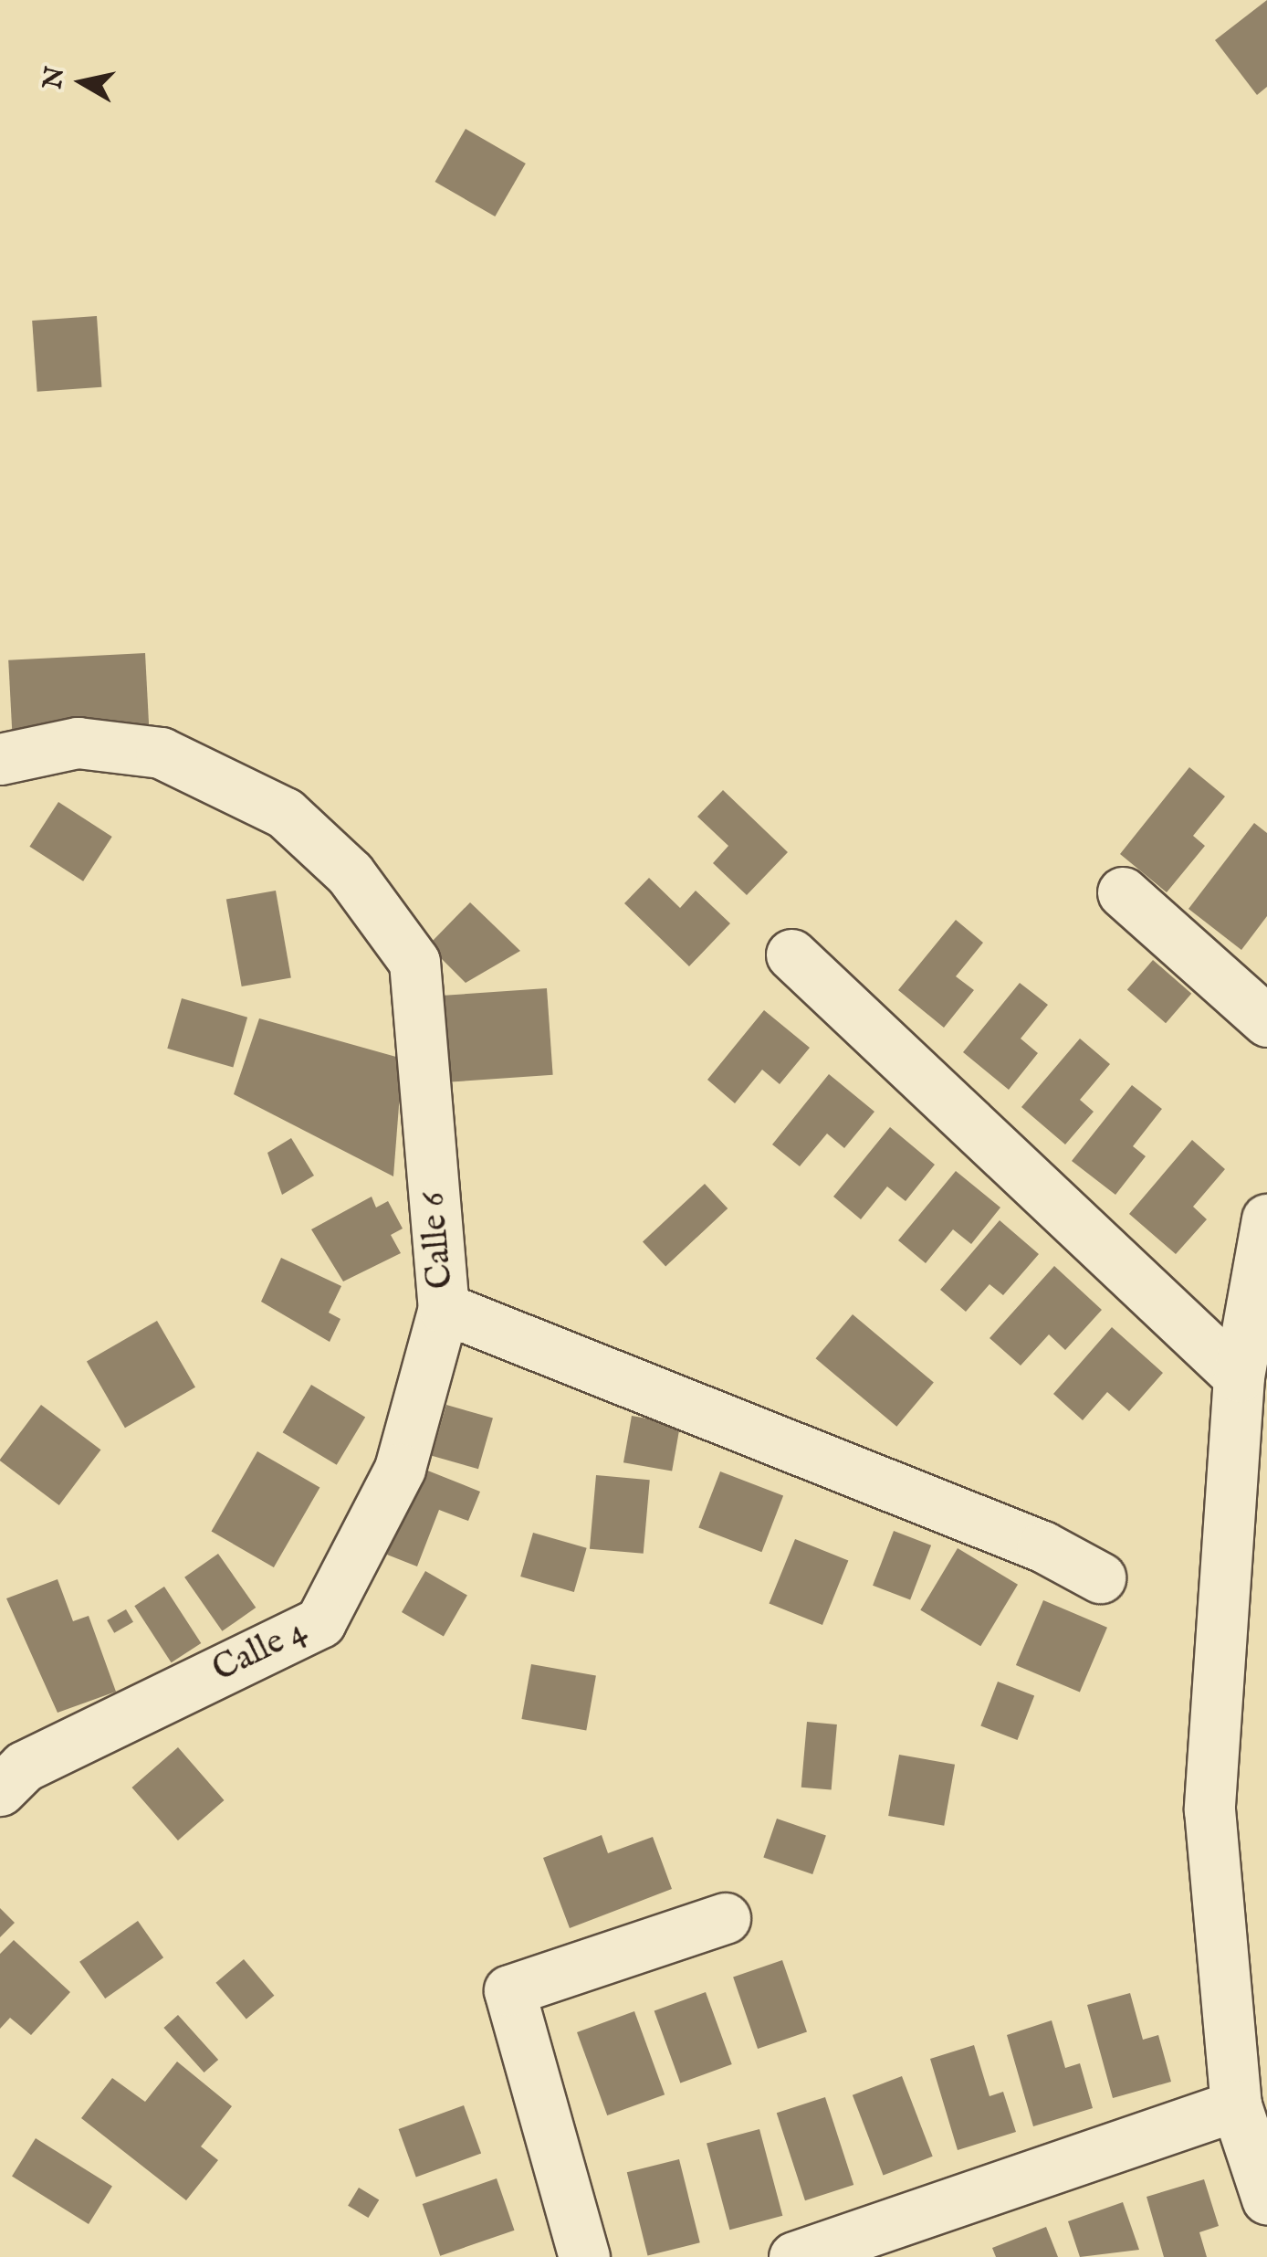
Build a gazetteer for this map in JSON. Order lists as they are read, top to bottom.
{
  "streets": {
    "street": ["Calle 6", "Calle 4"]
  },
  "crossings": [
    ["Calle 6", "Calle 4"]
  ],
  "north": "left"
}
